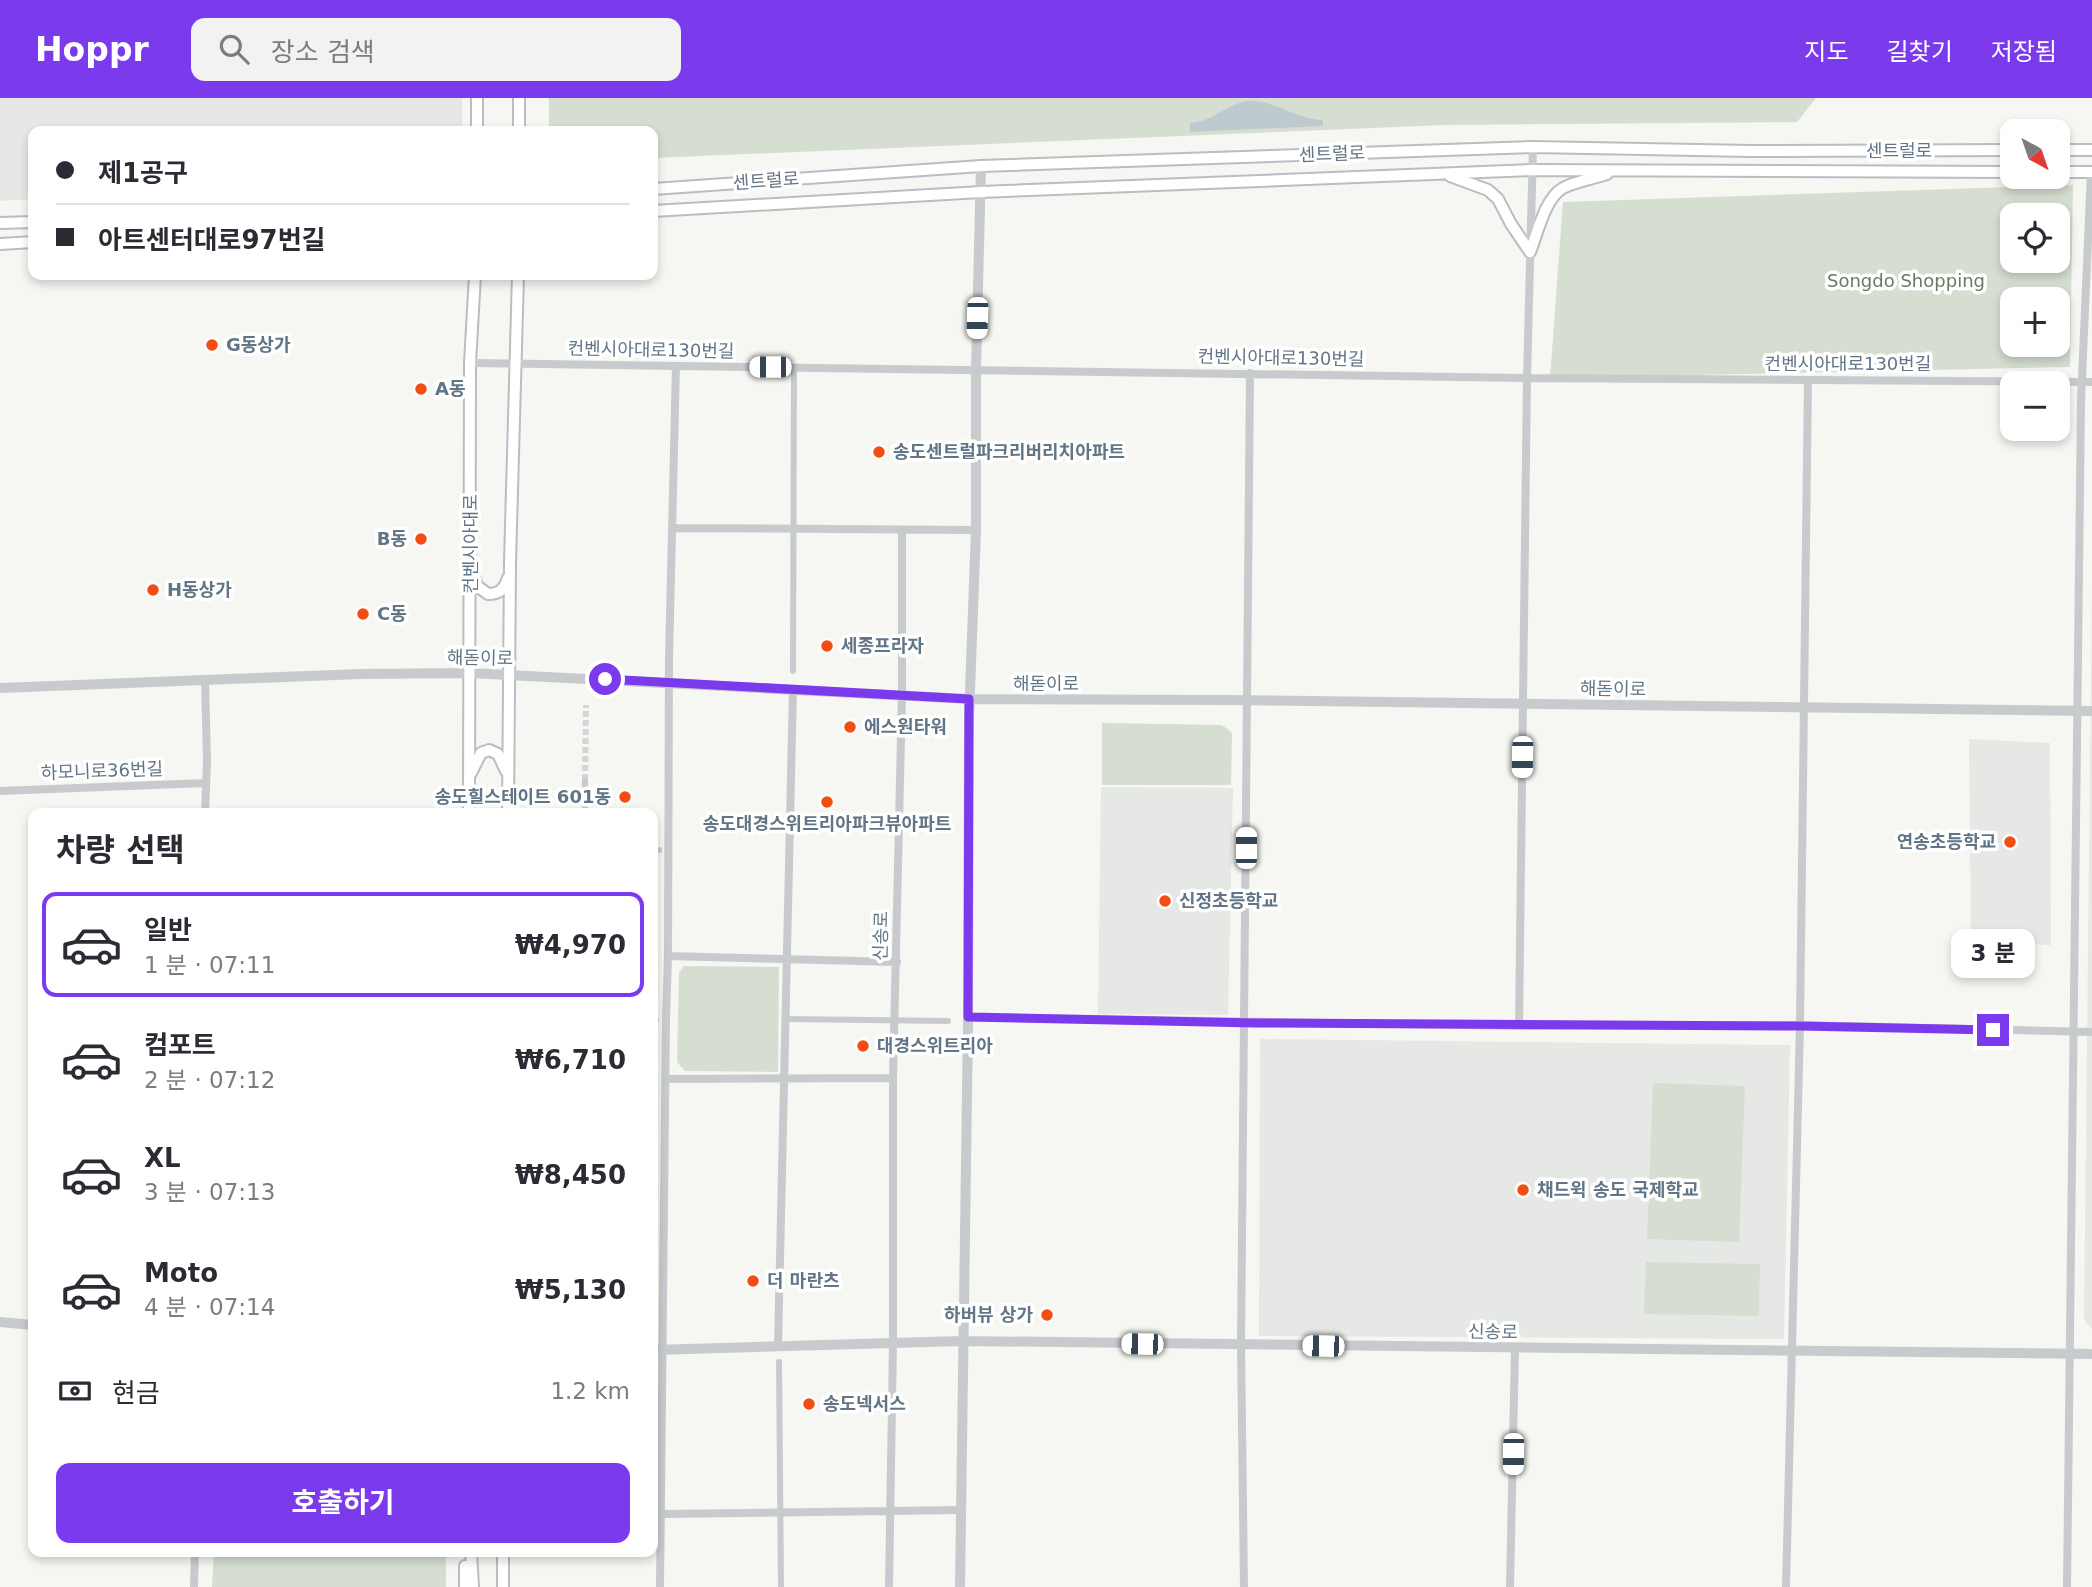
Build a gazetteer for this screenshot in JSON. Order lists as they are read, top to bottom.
{
  "streets": {
    "main road": ["센트럴로", "컨벤시아대로"],
    "street": [
      "컨벤시아대로130번길",
      "해돋이로",
      "하모니로36번길",
      "신송로"
    ]
  },
  "crossings": [
    ["컨벤시아대로130번길", "컨벤시아대로"],
    ["컨벤시아대로", "해돋이로"],
    ["해돋이로", "신송로"]
  ],
  "parks": ["Songdo Shopping"],
  "places": [
    "G동상가",
    "A동",
    "송도센트럴파크리버리치아파트",
    "B동",
    "H동상가",
    "C동",
    "세종프라자",
    "에스원타워",
    "송도힐스테이트 601동",
    "송도대경스위트리아파크뷰아파트",
    "연송초등학교",
    "신정초등학교",
    "대경스위트리아",
    "채드윅 송도 국제학교",
    "더 마란츠",
    "하버뷰 상가",
    "송도넥서스"
  ],
  "north": "bottom right",
  "page": {
    "header": "Hoppr",
    "search": "장소 검색",
    "nav": ["지도", "길찾기", "저장됨"],
    "map_buttons": ["+", "−"],
    "banner": ["제1공구", "아트센터대로97번길"],
    "heading": "차량 선택",
    "list": [
      {
        "name": "일반",
        "note": "1 분 · 07:11",
        "value": "₩4,970"
      },
      {
        "name": "컴포트",
        "note": "2 분 · 07:12",
        "value": "₩6,710"
      },
      {
        "name": "XL",
        "note": "3 분 · 07:13",
        "value": "₩8,450"
      },
      {
        "name": "Moto",
        "note": "4 분 · 07:14",
        "value": "₩5,130"
      }
    ],
    "bubble": "3 분",
    "pay": ["현금", "1.2 km"],
    "buttons": "호출하기"
  }
}
